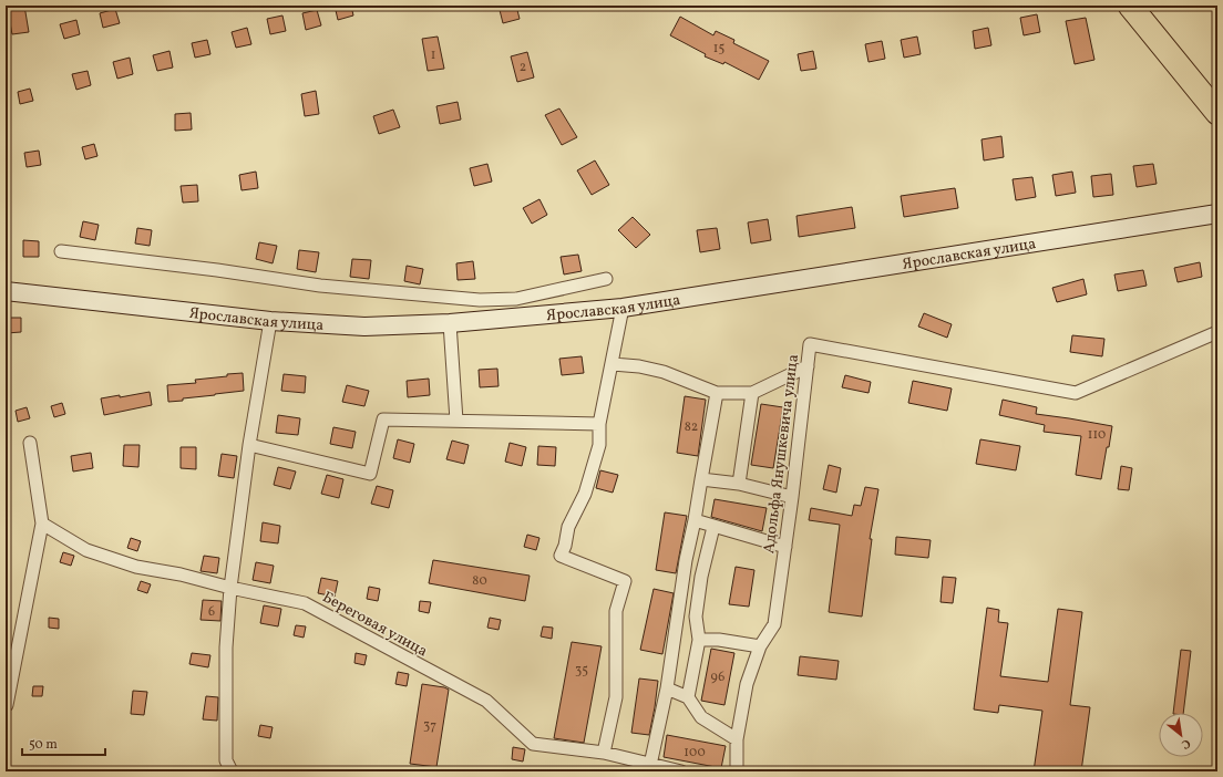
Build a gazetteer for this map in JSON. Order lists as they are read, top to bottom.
{
  "streets": {
    "main road": ["Ярославская улица"],
    "street": ["Адольфа Янушкевича улица", "Береговая улица"]
  },
  "house_numbers": [
    "15",
    "1",
    "2",
    "82",
    "110",
    "80",
    "6",
    "35",
    "96",
    "37",
    "100"
  ],
  "scale_bar": "50 m",
  "north": "bottom right"
}
